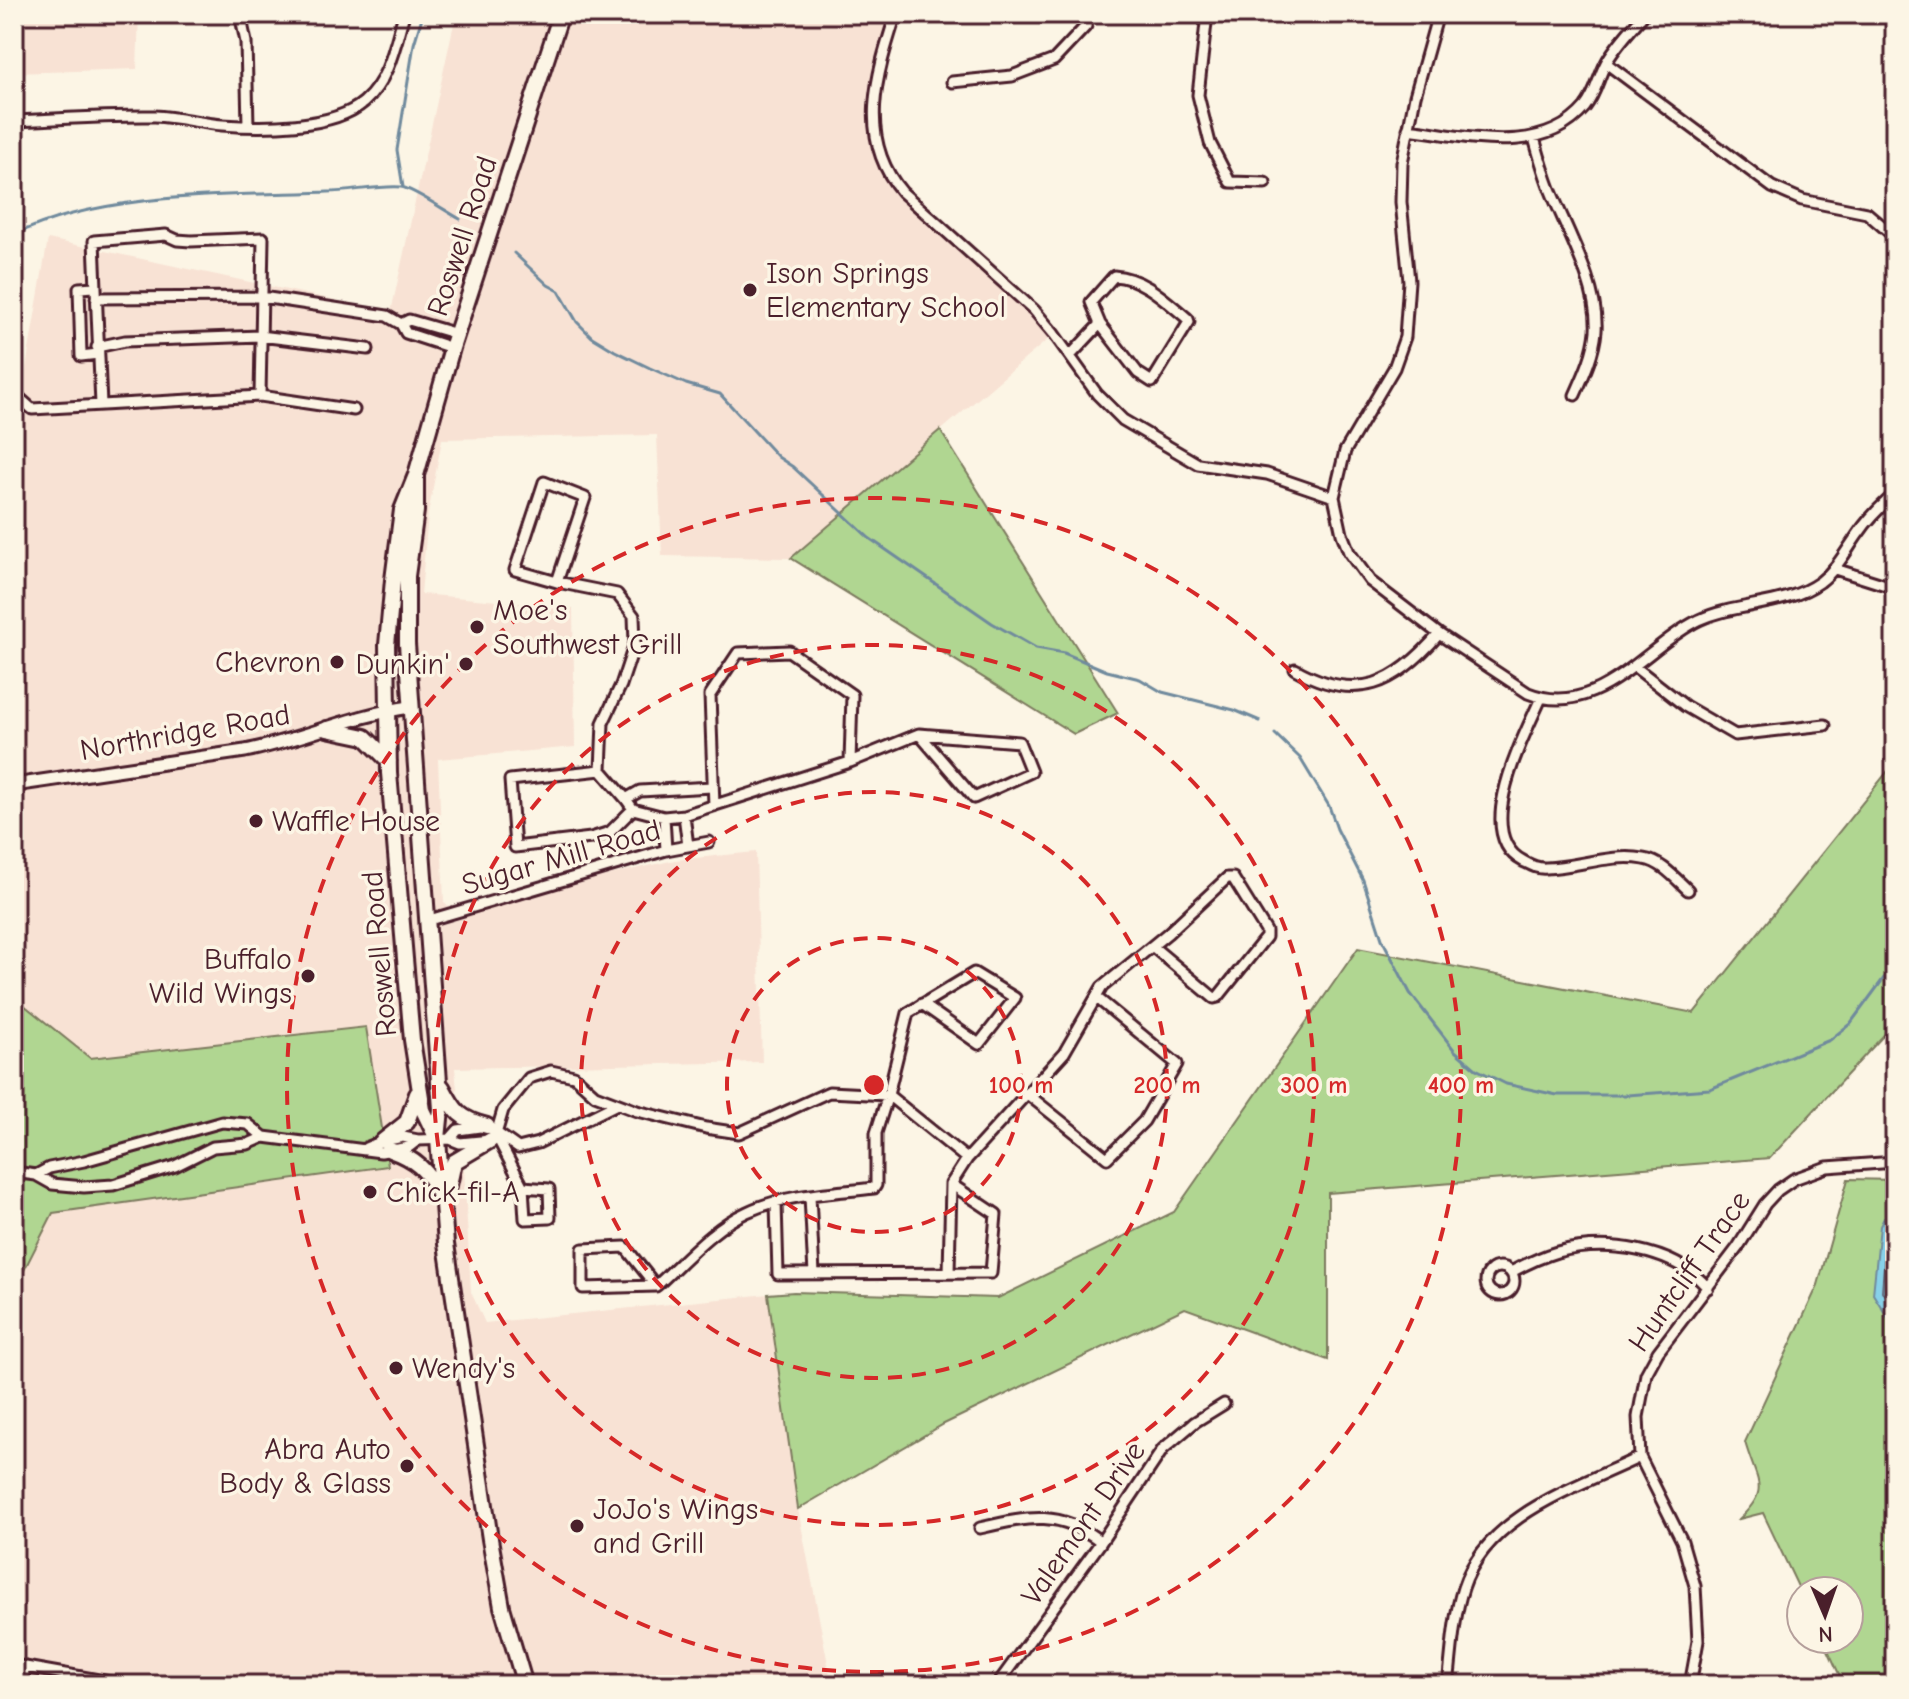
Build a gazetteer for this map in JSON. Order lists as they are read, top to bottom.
{
  "streets": {
    "main road": ["Roswell Road"],
    "street": [
      "Northridge Road",
      "Sugar Mill Road",
      "Huntcliff Trace",
      "Valemont Drive"
    ]
  },
  "crossings": [
    ["Roswell Road", "Northridge Road"],
    ["Roswell Road", "Sugar Mill Road"]
  ],
  "places": [
    "Ison Springs Elementary School",
    "Moe's Southwest Grill",
    "Chevron",
    "Dunkin'",
    "Waffle House",
    "Buffalo Wild Wings",
    "Chick-fil-A",
    "Wendy's",
    "Abra Auto Body & Glass",
    "JoJo's Wings and Grill"
  ],
  "north": "bottom",
  "rings": [
    "100 m",
    "200 m",
    "300 m",
    "400 m"
  ]
}
